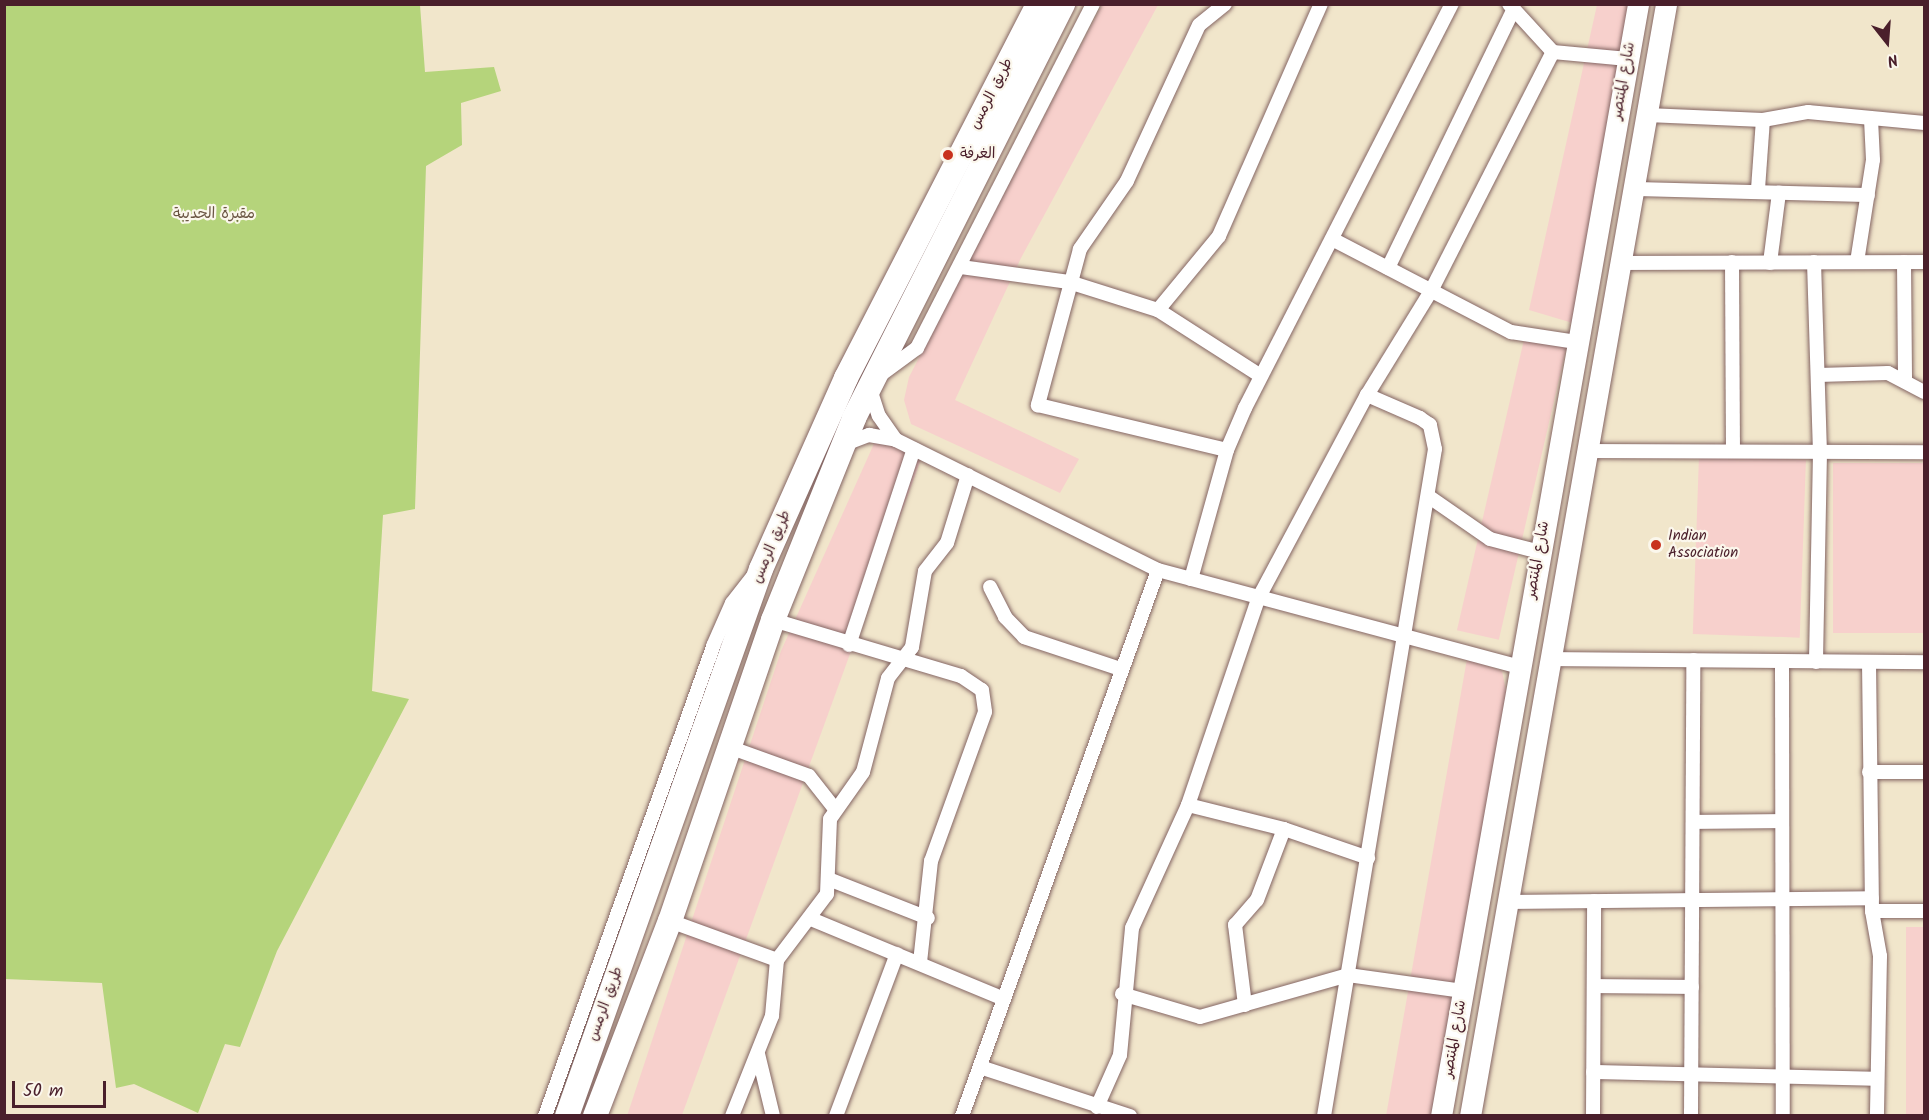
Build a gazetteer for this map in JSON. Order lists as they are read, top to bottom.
{
  "streets": {
    "highway": ["طريق الرمس"],
    "main road": ["شارع المنتصر"]
  },
  "parks": ["مقبرة الحديبة"],
  "places": ["الغرفة", "Indian Association"],
  "scale_bar": "50 m",
  "north": "bottom"
}
